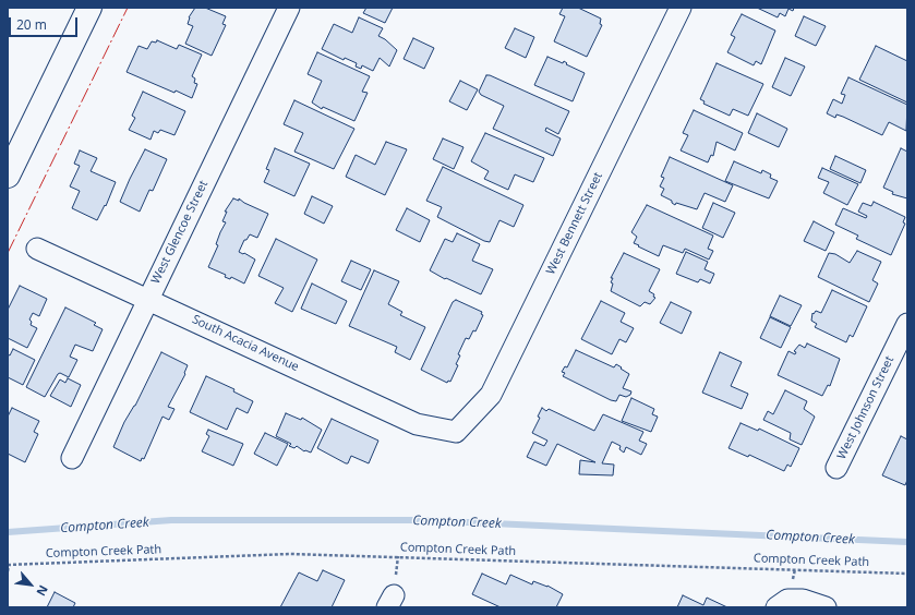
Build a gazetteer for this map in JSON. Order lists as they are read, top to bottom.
{
  "streets": {
    "street": [
      "West Bennett Street",
      "West Glencoe Street",
      "South Acacia Avenue",
      "West Johnson Street"
    ],
    "path": ["Compton Creek Path"]
  },
  "crossings": [
    ["West Bennett Street", "South Acacia Avenue"],
    ["West Glencoe Street", "South Acacia Avenue"]
  ],
  "water": ["Compton Creek"],
  "scale_bar": "20 m",
  "north": "bottom right"
}
